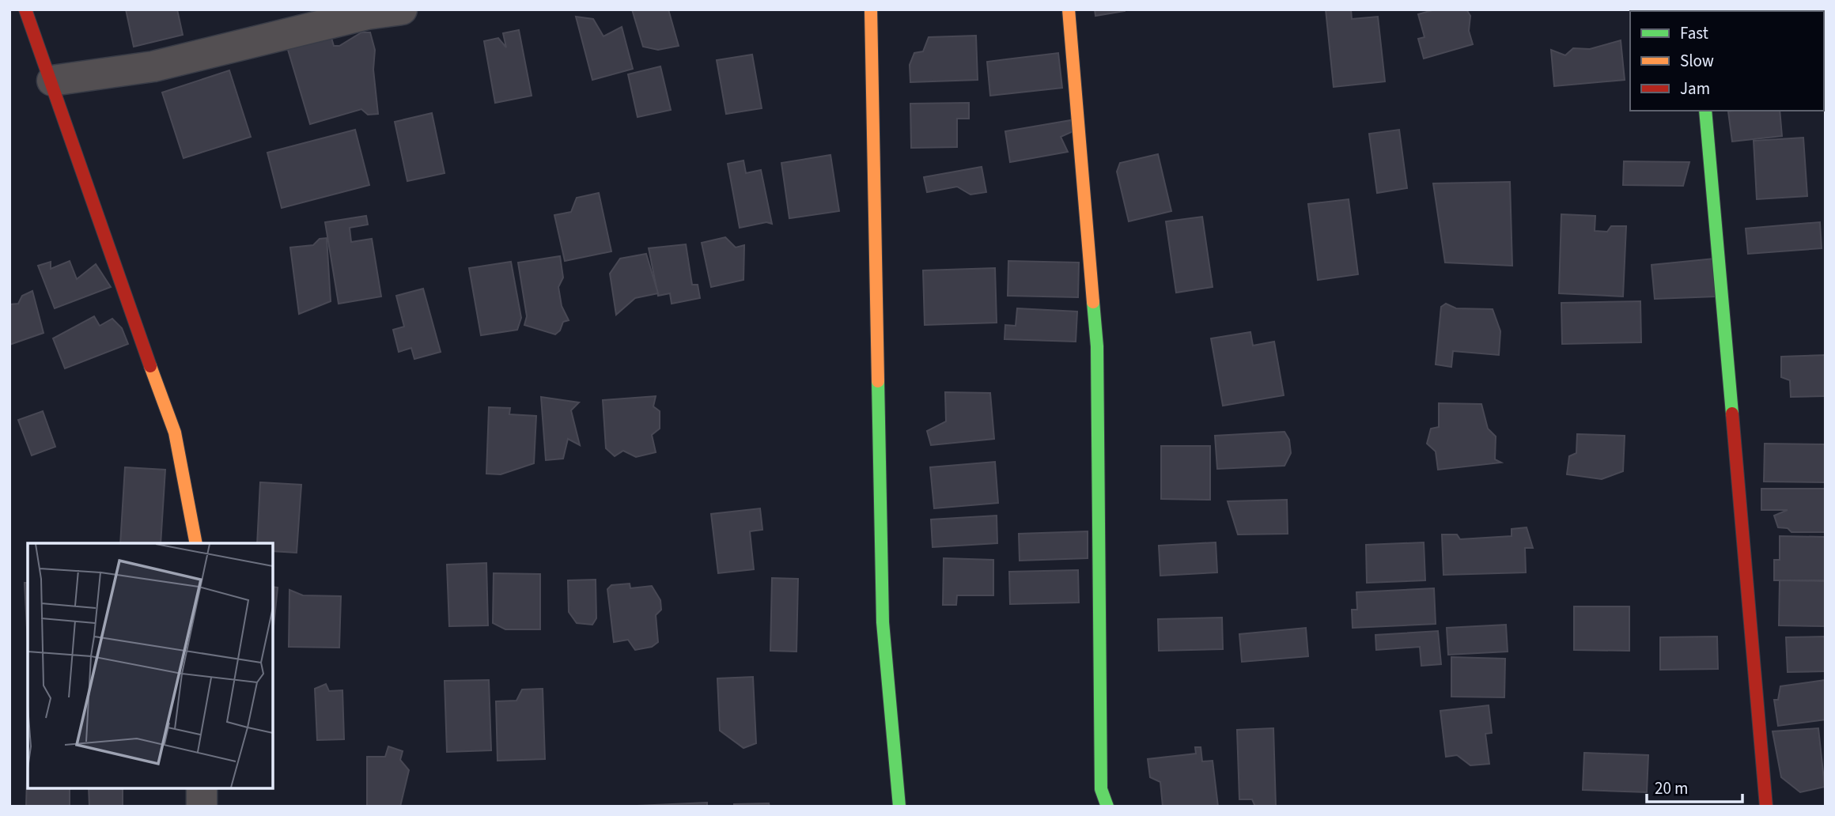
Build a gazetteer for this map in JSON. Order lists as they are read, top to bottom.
{
  "legend": ["Fast", "Slow", "Jam"],
  "scale_bar": "20 m"
}
